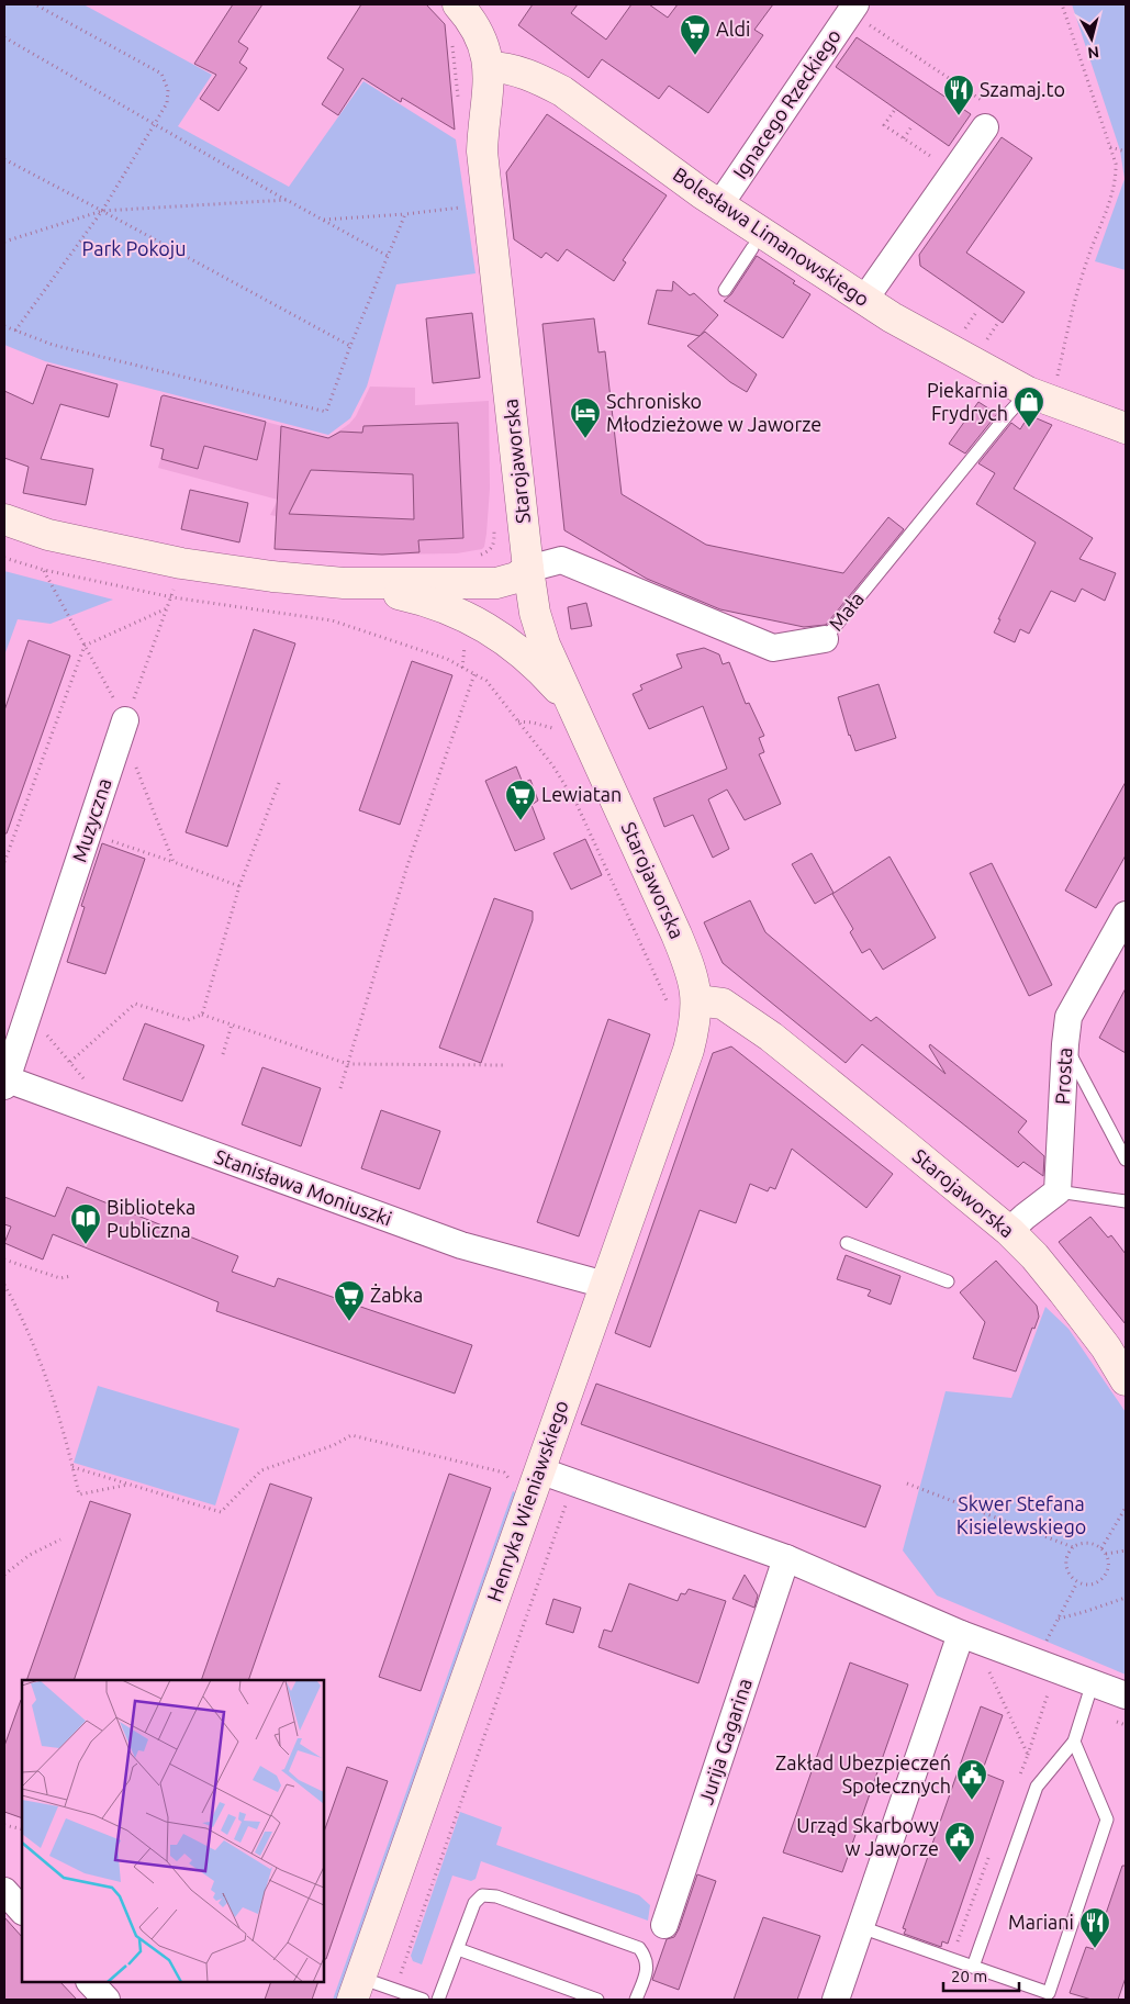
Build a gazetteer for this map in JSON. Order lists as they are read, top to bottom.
{
  "streets": {
    "main road": ["Bolesława Limanowskiego", "Starojaworska", "Henryka Wieniawskiego"],
    "street": [
      "Ignacego Rzeckiego",
      "Mała",
      "Muzyczna",
      "Prosta",
      "Stanisława Moniuszki",
      "Jurija Gagarina"
    ]
  },
  "crossings": [
    ["Ignacego Rzeckiego", "Bolesława Limanowskiego"],
    ["Bolesława Limanowskiego", "Starojaworska"],
    ["Bolesława Limanowskiego", "Mała"],
    ["Starojaworska", "Mała"],
    ["Starojaworska", "Henryka Wieniawskiego"],
    ["Muzyczna", "Stanisława Moniuszki"],
    ["Stanisława Moniuszki", "Henryka Wieniawskiego"]
  ],
  "parks": ["Park Pokoju", "Skwer Stefana Kisielewskiego"],
  "places": {
    "supermarket": ["Aldi", "Lewiatan", "Żabka"],
    "restaurant": ["Szamaj.to", "Mariani"],
    "shop": ["Piekarnia Frydrych"],
    "hotel": ["Schronisko Młodzieżowe w Jaworze"],
    "library": ["Biblioteka Publiczna"],
    "public building": ["Zakład Ubezpieczeń Społecznych", "Urząd Skarbowy w Jaworze"]
  },
  "scale_bar": "20 m",
  "north": "bottom"
}
